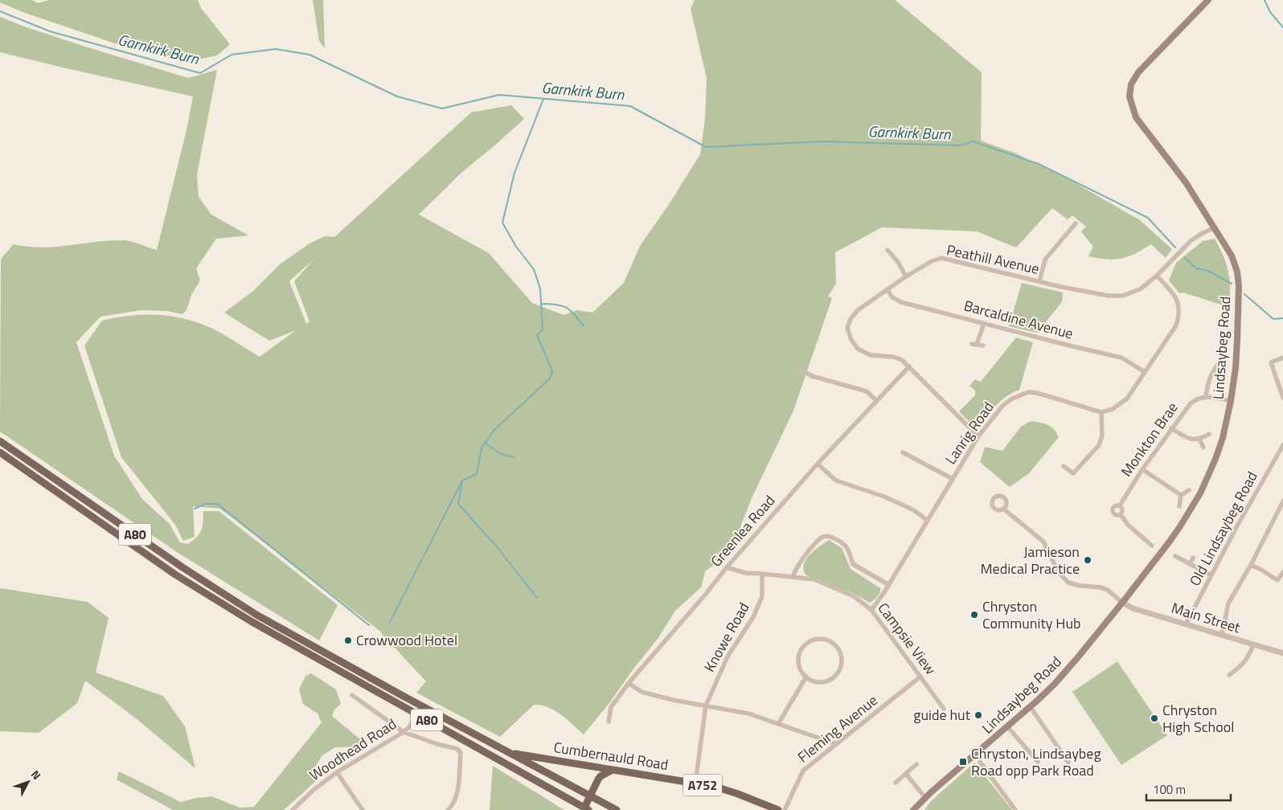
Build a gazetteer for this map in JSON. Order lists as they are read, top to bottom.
{
  "streets": {
    "main road": [
      "Lindsaybeg Road",
      "A80",
      "Cumbernauld Road",
      "A752"
    ],
    "street": [
      "Peathill Avenue",
      "Barcaldine Avenue",
      "Lanrig Road",
      "Monkton Brae",
      "Old Lindsaybeg Road",
      "Greenlea Road",
      "Main Street",
      "Knowe Road",
      "Campsie View",
      "Fleming Avenue",
      "Woodhead Road"
    ]
  },
  "crossings": [
    ["Peathill Avenue", "Barcaldine Avenue"],
    ["Peathill Avenue", "Lindsaybeg Road"],
    ["Peathill Avenue", "Lanrig Road"],
    ["Peathill Avenue", "Greenlea Road"],
    ["Lindsaybeg Road", "Main Street"],
    ["Lanrig Road", "Campsie View"],
    ["Old Lindsaybeg Road", "Main Street"],
    ["Greenlea Road", "Campsie View"],
    ["A80", "Woodhead Road"],
    ["A80", "Cumbernauld Road"],
    ["Knowe Road", "Campsie View"],
    ["Knowe Road", "Cumbernauld Road"],
    ["Campsie View", "Fleming Avenue"]
  ],
  "water": ["Garnkirk Burn"],
  "places": {
    "other": [
      "Jamieson Medical Practice",
      "Chryston Community Hub",
      "Crowwood Hotel",
      "guide hut",
      "Chryston High School"
    ],
    "transit": ["Chryston, Lindsaybeg Road opp Park Road"]
  },
  "scale_bar": "100 m",
  "north": "top right"
}
